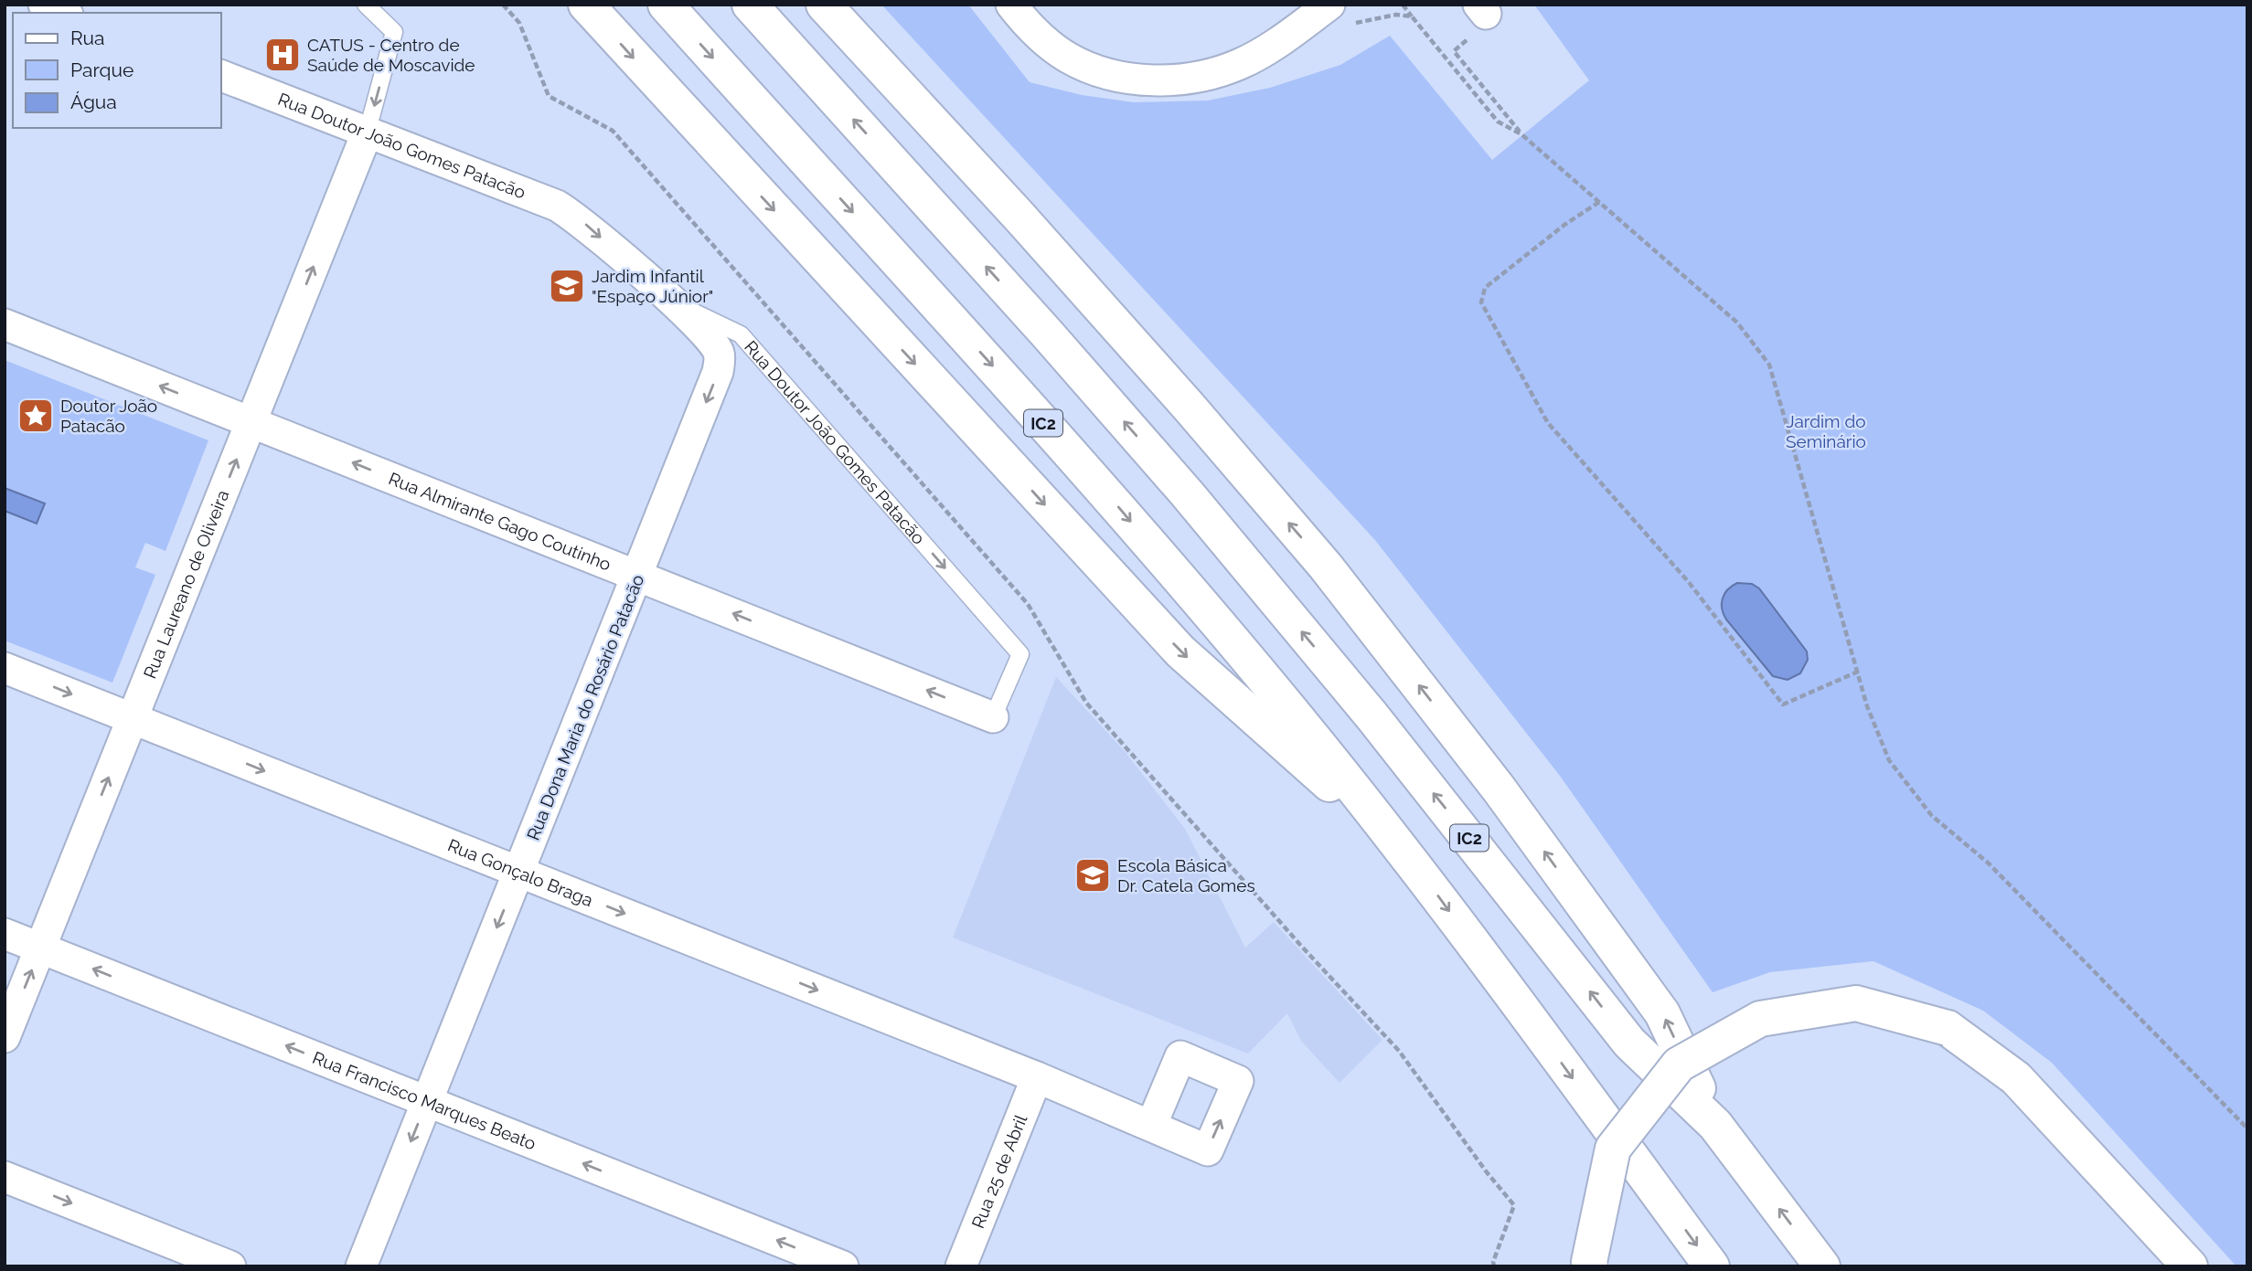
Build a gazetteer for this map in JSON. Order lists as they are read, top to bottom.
{
  "streets": {
    "main road": ["IC2"],
    "street": [
      "Rua Doutor João Gomes Patacão",
      "Rua Almirante Gago Coutinho",
      "Rua Laureano de Oliveira",
      "Rua Dona Maria do Rosário Patacão",
      "Rua Gonçalo Braga",
      "Rua Francisco Marques Beato",
      "Rua 25 de Abril"
    ]
  },
  "crossings": [
    ["Rua Doutor João Gomes Patacão", "Rua Almirante Gago Coutinho"],
    ["Rua Doutor João Gomes Patacão", "Rua Laureano de Oliveira"],
    ["Rua Doutor João Gomes Patacão", "Rua Dona Maria do Rosário Patacão"],
    ["Rua Almirante Gago Coutinho", "Rua Laureano de Oliveira"],
    ["Rua Almirante Gago Coutinho", "Rua Dona Maria do Rosário Patacão"],
    ["Rua Laureano de Oliveira", "Rua Gonçalo Braga"],
    ["Rua Laureano de Oliveira", "Rua Francisco Marques Beato"],
    ["Rua Dona Maria do Rosário Patacão", "Rua Gonçalo Braga"],
    ["Rua Dona Maria do Rosário Patacão", "Rua Francisco Marques Beato"],
    ["Rua Gonçalo Braga", "Rua 25 de Abril"]
  ],
  "one_way": [
    "Rua Doutor João Gomes Patacão",
    "Rua Almirante Gago Coutinho",
    "Rua Laureano de Oliveira",
    "Rua Dona Maria do Rosário Patacão",
    "Rua Gonçalo Braga",
    "Rua Francisco Marques Beato"
  ],
  "parks": ["Jardim do Seminário"],
  "places": {
    "hospital": ["CATUS - Centro de Saúde de Moscavide"],
    "school or university": ["Jardim Infantil \"Espaço Júnior\"", "Escola Básica Dr. Catela Gomes"],
    "place": ["Doutor João Patacão"]
  },
  "legend": ["Rua", "Parque", "Água"]
}
